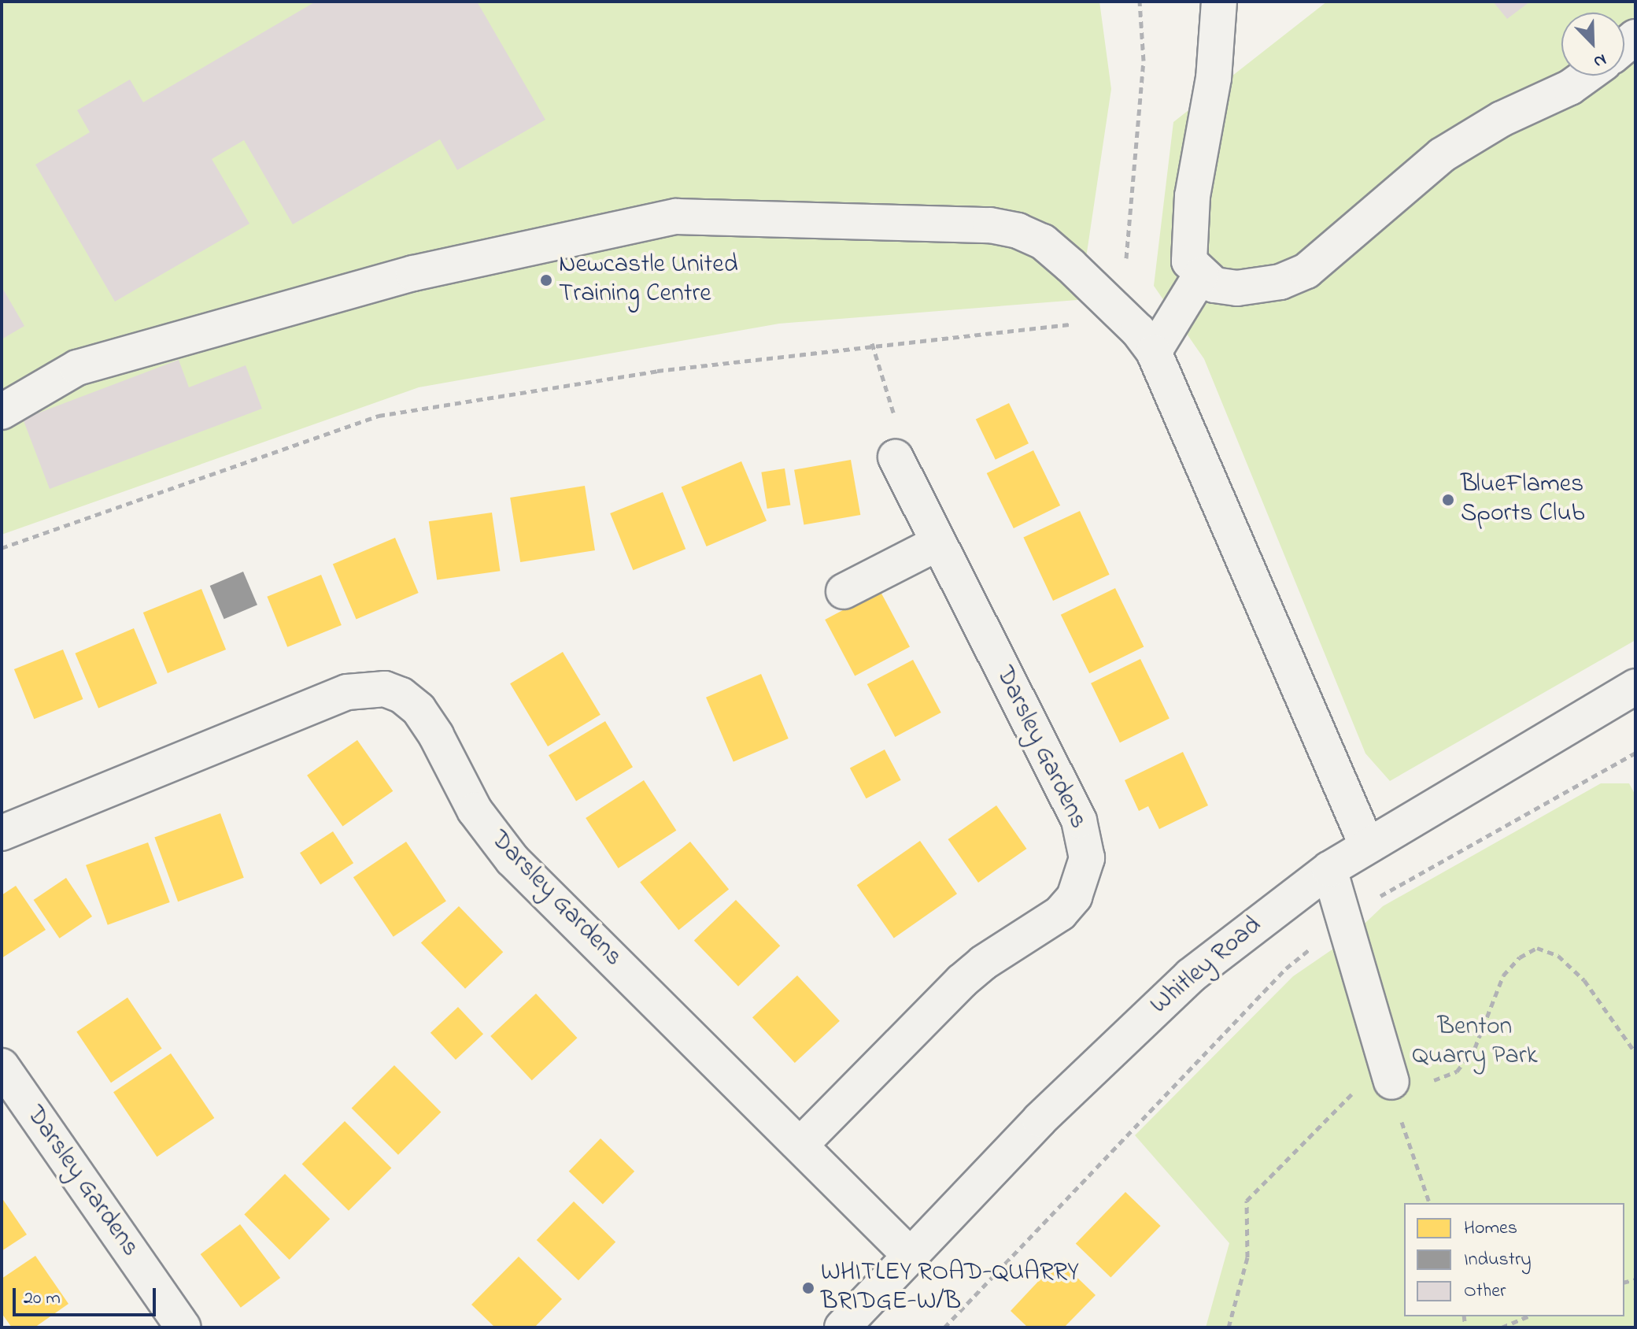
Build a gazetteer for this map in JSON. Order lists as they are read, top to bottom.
{
  "streets": {
    "street": ["Darsley Gardens", "Whitley Road"]
  },
  "crossings": [
    ["Darsley Gardens", "Whitley Road"]
  ],
  "parks": ["Benton Quarry Park"],
  "places": ["Newcastle United Training Centre", "BlueFlames Sports Club", "WHITLEY ROAD-QUARRY BRIDGE-W/B"],
  "legend": ["Homes", "Industry", "Other"],
  "scale_bar": "20 m",
  "north": "bottom right"
}
